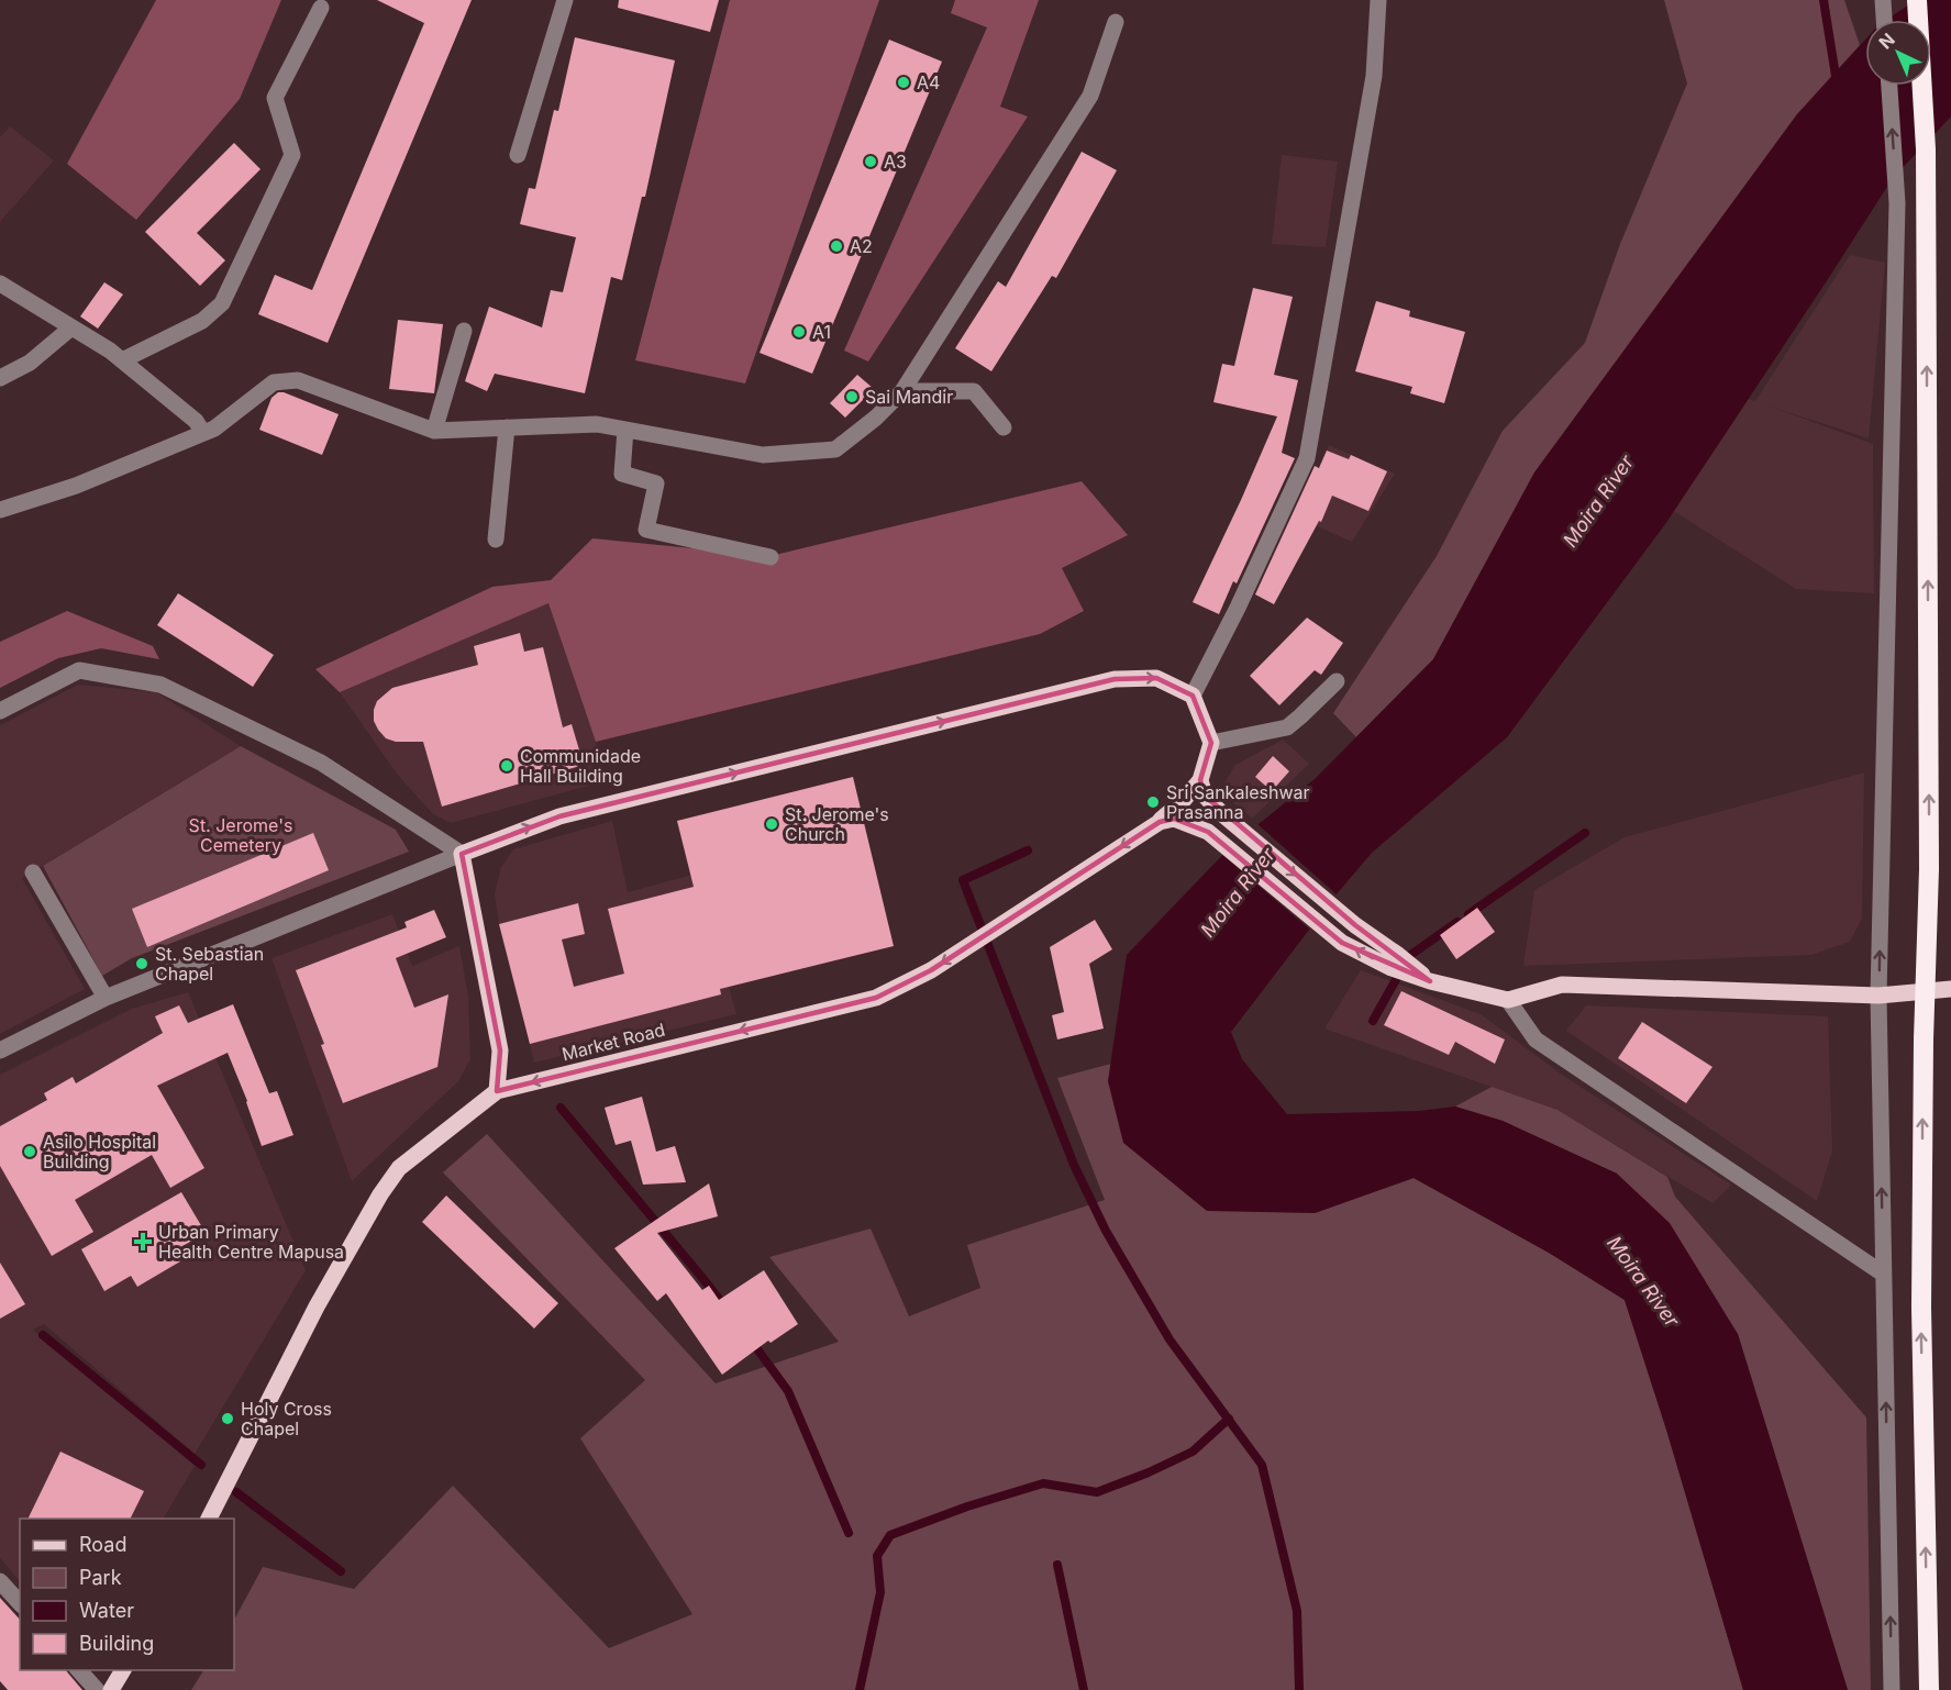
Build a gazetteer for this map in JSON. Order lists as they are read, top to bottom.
{
  "streets": {
    "main road": ["Market Road"]
  },
  "one_way": ["Market Road"],
  "water": ["Moira River"],
  "parks": ["St. Jerome's Cemetery"],
  "places": {
    "other": [
      "A4",
      "A3",
      "A2",
      "A1",
      "Sai Mandir",
      "Communidade Hall Building",
      "Sri Sankaleshwar Prasanna",
      "St. Jerome's Church",
      "St. Sebastian Chapel",
      "Asilo Hospital Building",
      "Holy Cross Chapel"
    ],
    "health": ["Urban Primary Health Centre Mapusa"]
  },
  "legend": [
    "Road",
    "Park",
    "Water",
    "Building"
  ],
  "north": "top left"
}
